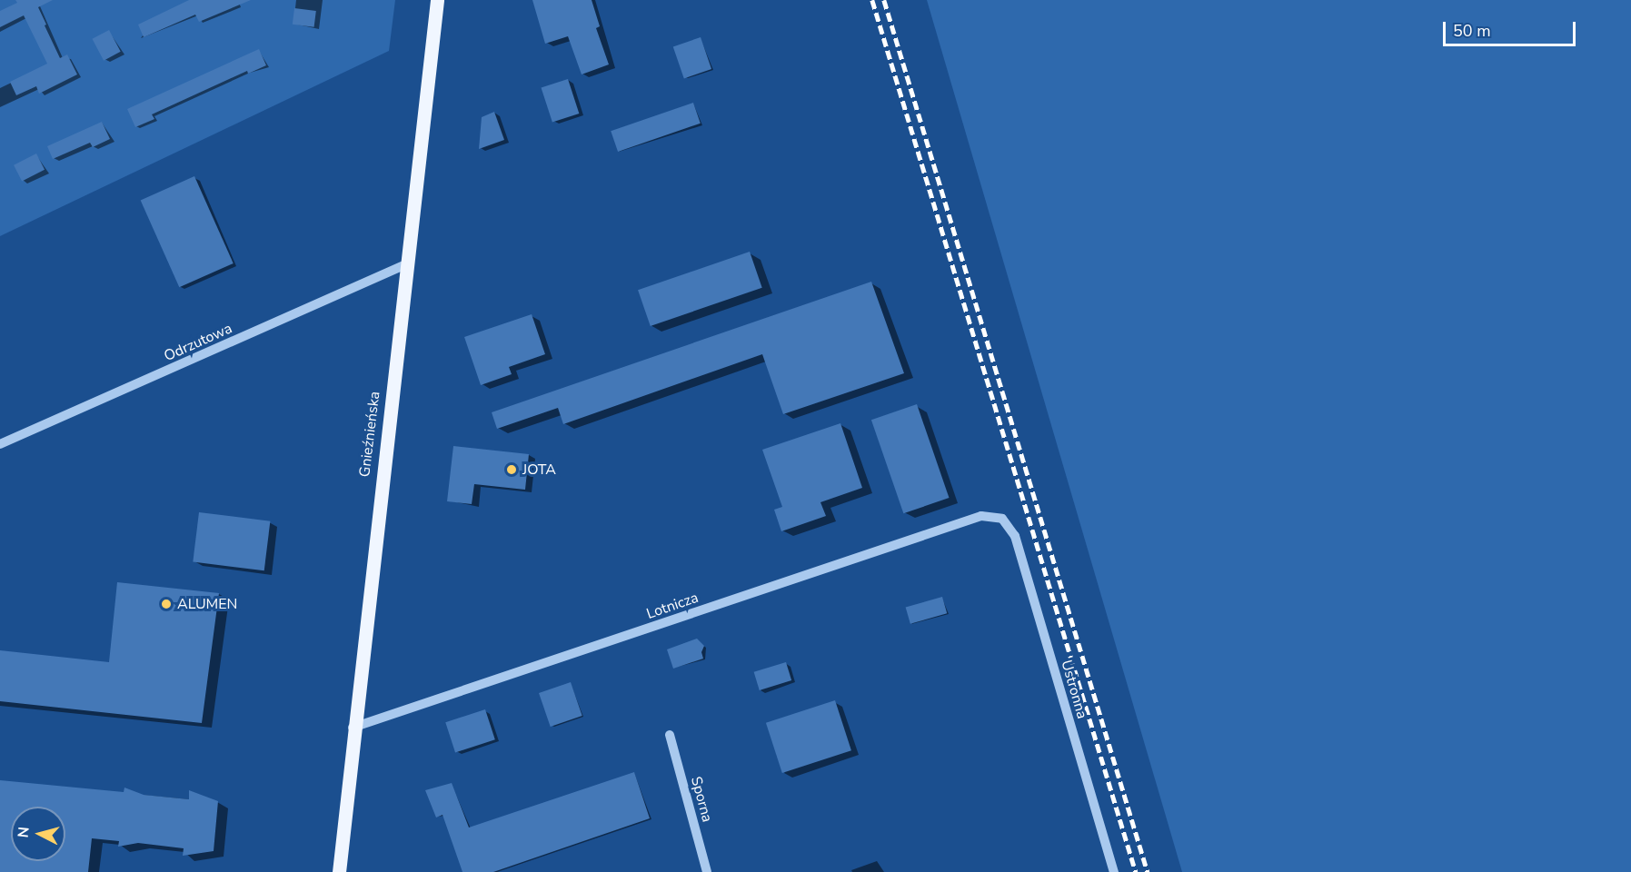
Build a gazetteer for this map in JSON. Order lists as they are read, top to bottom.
{
  "streets": {
    "main road": ["Gnieźnieńska"],
    "street": [
      "Odrzutowa",
      "Lotnicza",
      "Ustronna",
      "Sporna"
    ]
  },
  "crossings": [
    ["Odrzutowa", "Gnieźnieńska"],
    ["Gnieźnieńska", "Lotnicza"],
    ["Lotnicza", "Ustronna"]
  ],
  "places": ["JOTA", "ALUMEN"],
  "scale_bar": "50 m",
  "north": "left"
}
